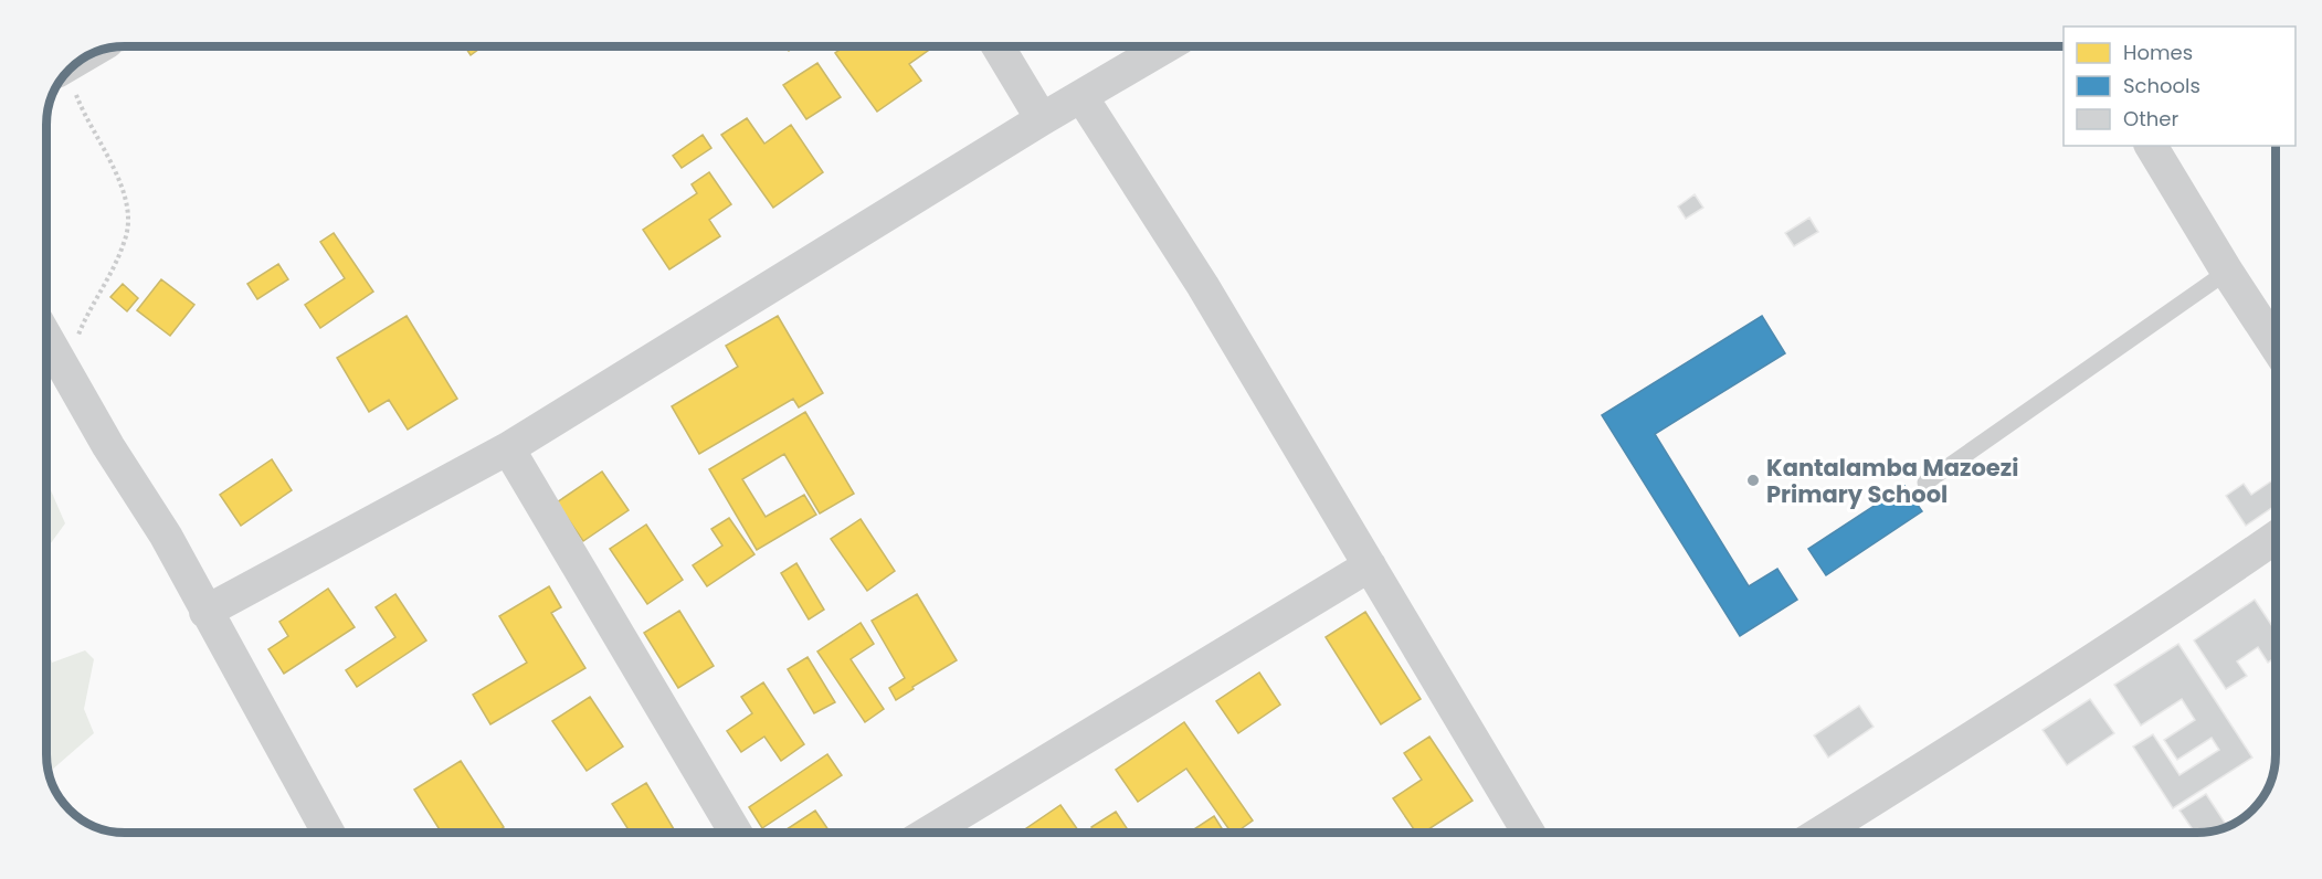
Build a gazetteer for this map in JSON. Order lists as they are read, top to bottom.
{
  "places": ["Kantalamba Mazoezi Primary School"],
  "legend": ["Homes", "Schools", "Other"]
}
